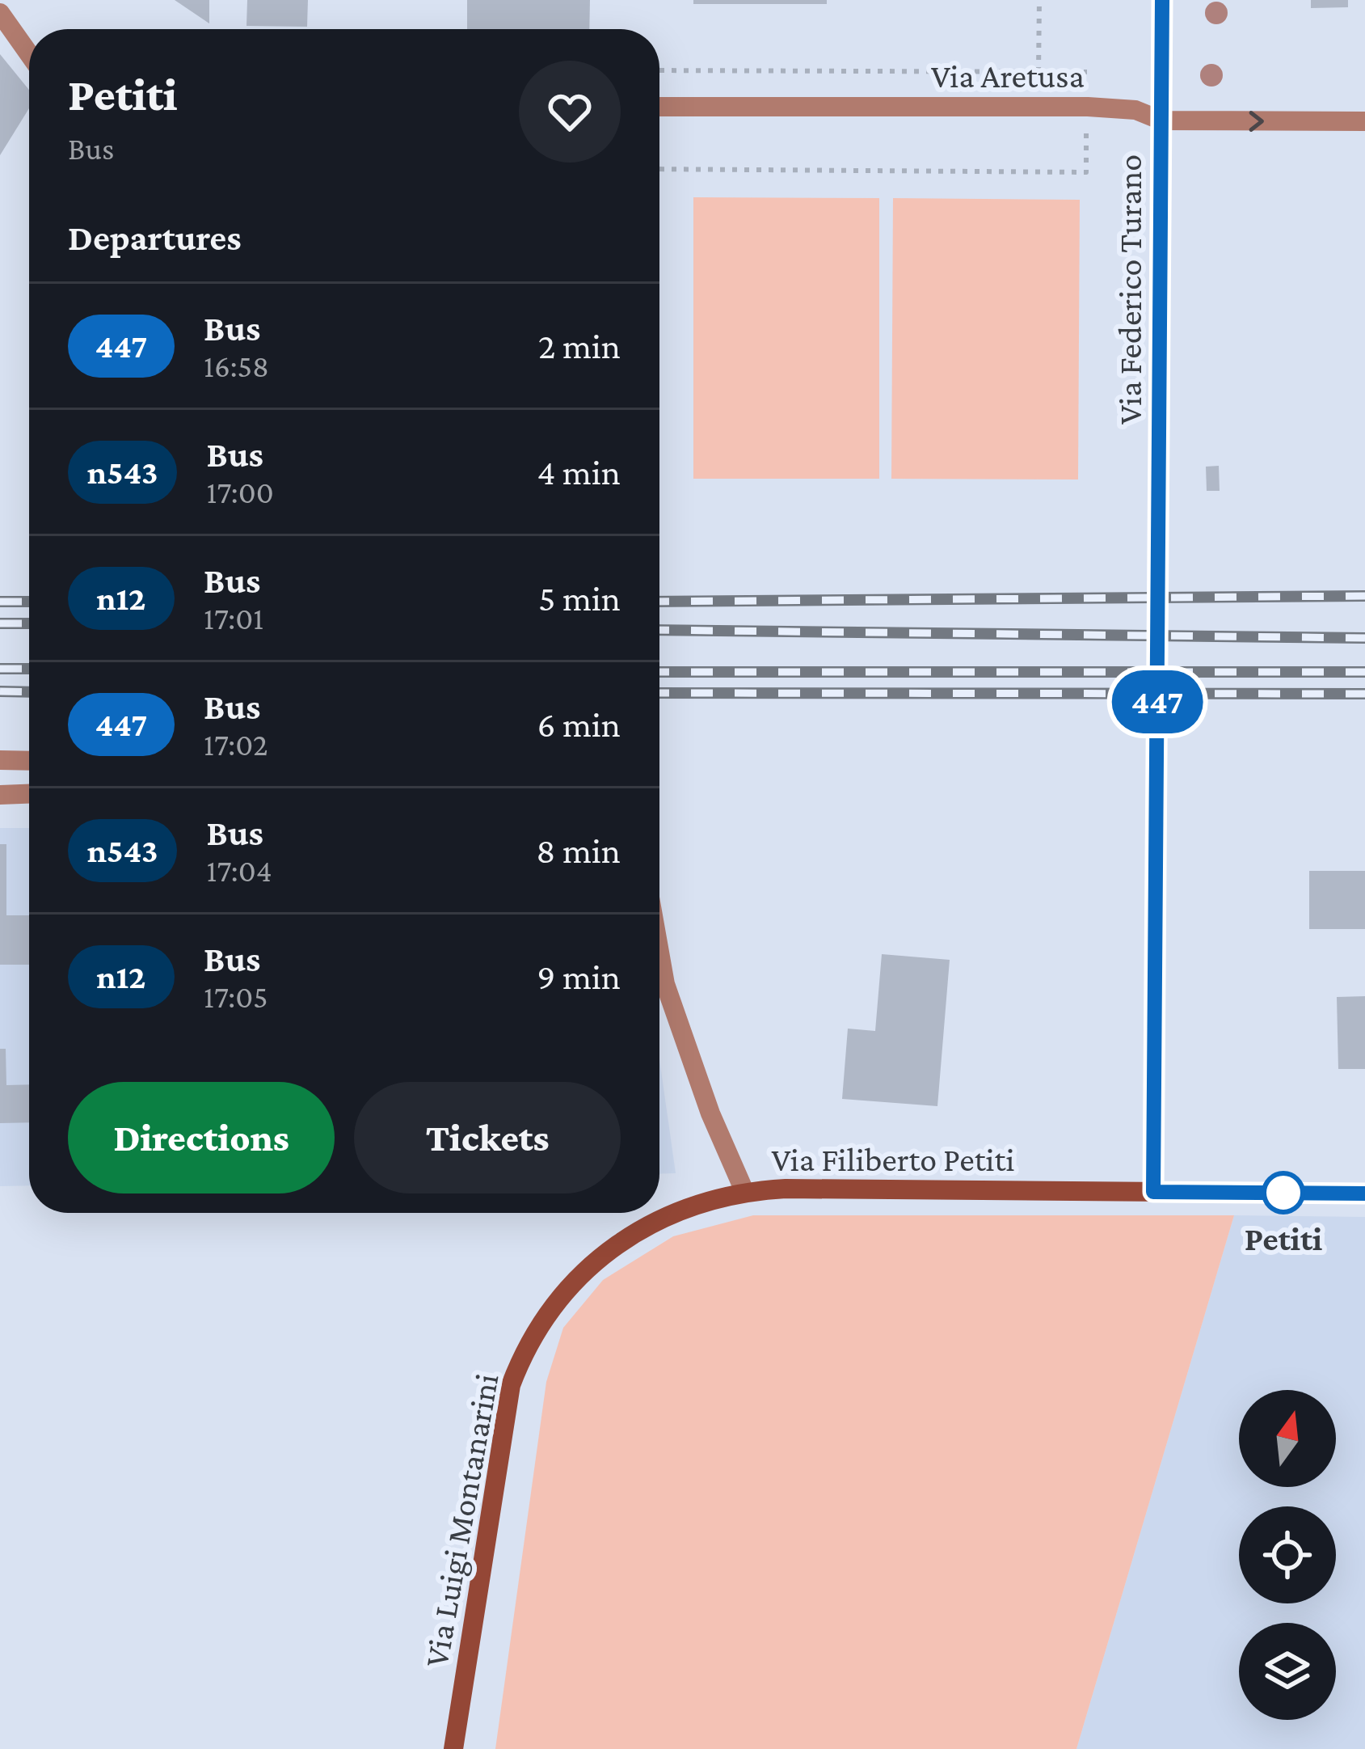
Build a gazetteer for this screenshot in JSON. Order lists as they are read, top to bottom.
{
  "streets": {
    "street": [
      "Via Aretusa",
      "Via Federico Turano",
      "Via Filiberto Petiti",
      "Via Luigi Montanarini"
    ]
  },
  "crossings": [
    ["Via Aretusa", "Via Federico Turano"],
    ["Via Filiberto Petiti", "Via Luigi Montanarini"]
  ],
  "places": ["Petiti"],
  "lines": ["bus line 447"],
  "north": "top",
  "page": {
    "on_map": "447",
    "heading": [
      ["Petiti", "Bus"],
      "Departures"
    ],
    "list": [
      {
        "mark": "447",
        "name": "Bus",
        "note": "16:58",
        "value": "2 min"
      },
      {
        "mark": "n543",
        "name": "Bus",
        "note": "17:00",
        "value": "4 min"
      },
      {
        "mark": "n12",
        "name": "Bus",
        "note": "17:01",
        "value": "5 min"
      },
      {
        "mark": "447",
        "name": "Bus",
        "note": "17:02",
        "value": "6 min"
      },
      {
        "mark": "n543",
        "name": "Bus",
        "note": "17:04",
        "value": "8 min"
      },
      {
        "mark": "n12",
        "name": "Bus",
        "note": "17:05",
        "value": "9 min"
      }
    ],
    "buttons": ["Directions", "Tickets"]
  }
}
